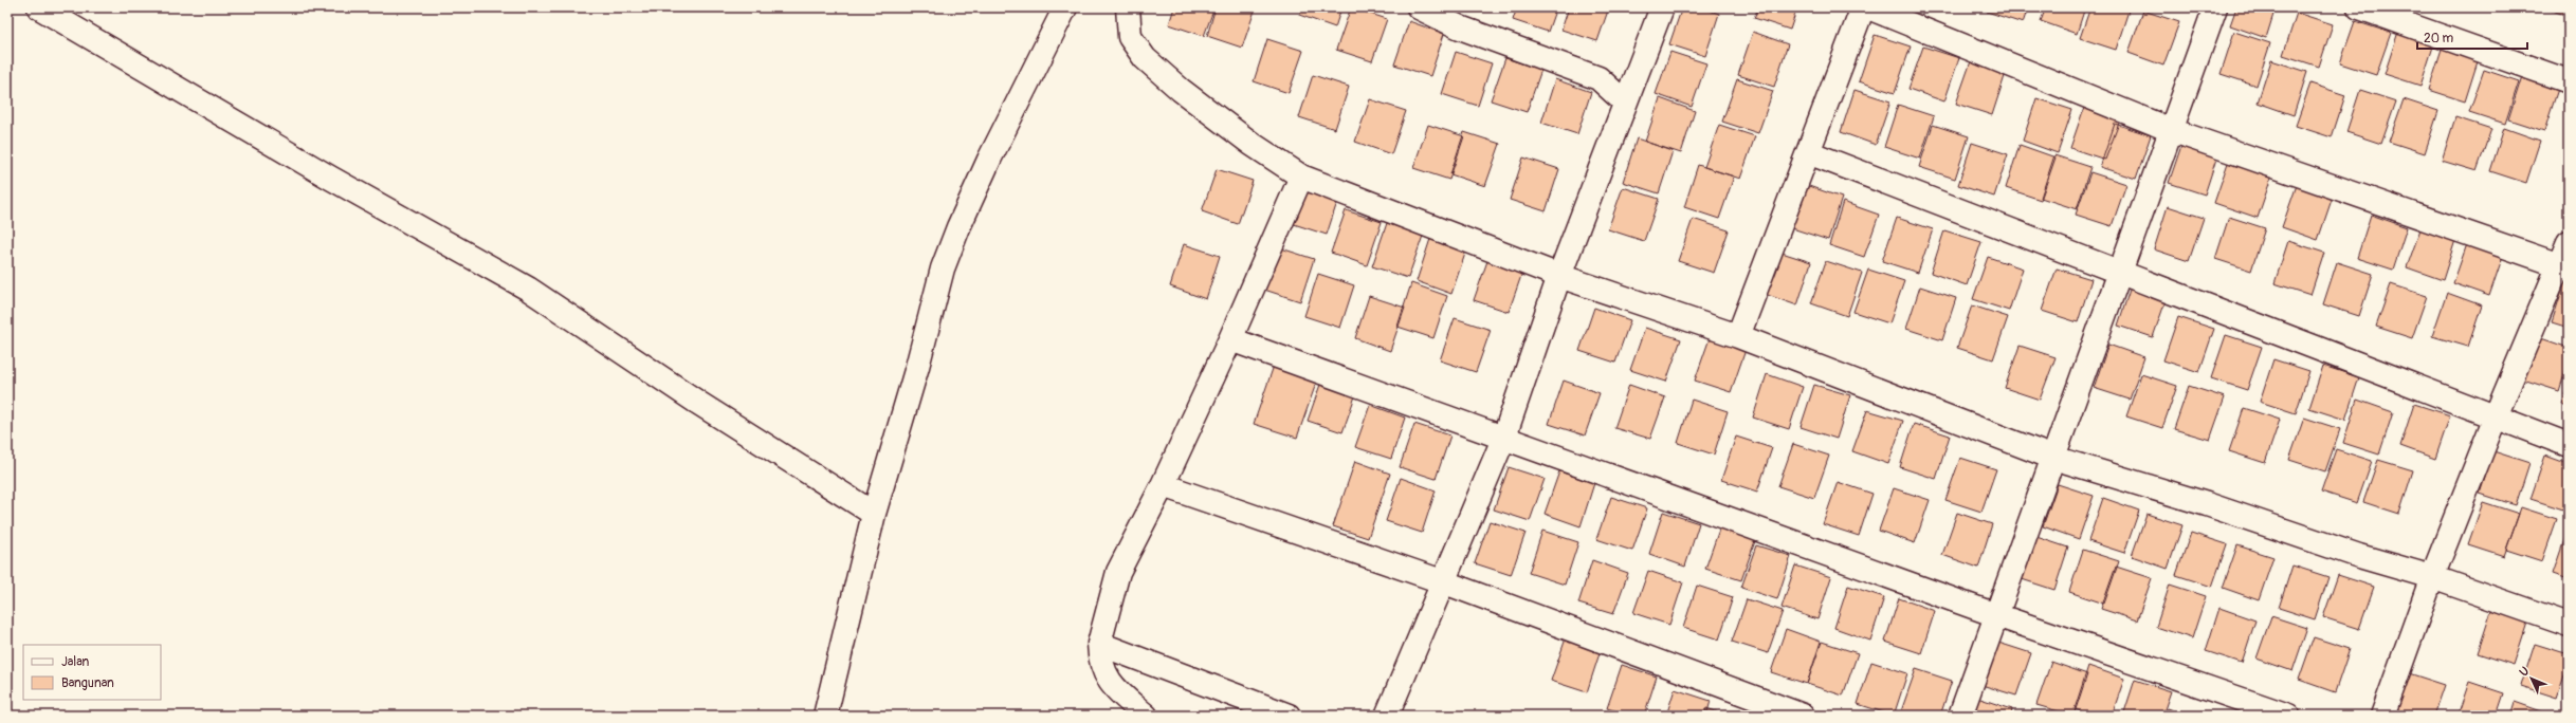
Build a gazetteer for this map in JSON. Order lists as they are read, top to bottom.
{
  "legend": ["Jalan", "Bangunan"],
  "scale_bar": "20 m",
  "north": "top left"
}
